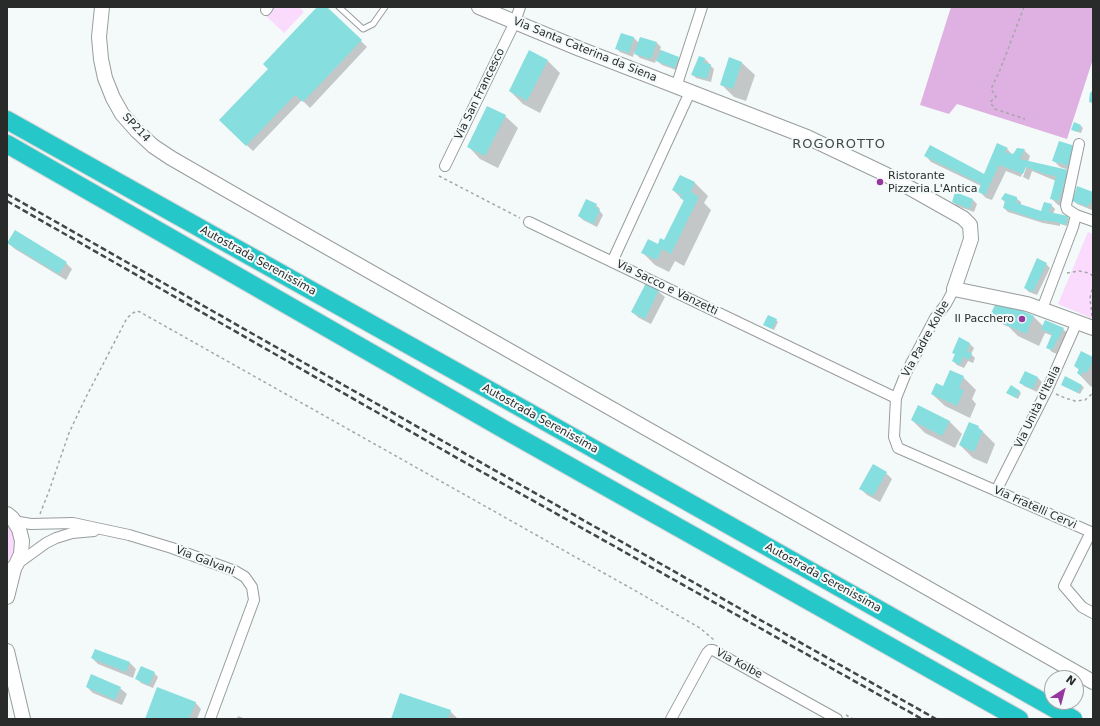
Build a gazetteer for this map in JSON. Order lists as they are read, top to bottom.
{
  "streets": {
    "highway": ["Autostrada Serenissima"],
    "street": [
      "Via Santa Caterina da Siena",
      "Via San Francesco",
      "SP214",
      "Via Sacco e Vanzetti",
      "Via Padre Kolbe",
      "Via Unità d'Italia",
      "Via Fratelli Cervi",
      "Via Galvani",
      "Via Kolbe"
    ]
  },
  "crossings": [
    ["Via Santa Caterina da Siena", "Via San Francesco"],
    ["Via Sacco e Vanzetti", "Via Padre Kolbe"],
    ["Via Padre Kolbe", "Via Fratelli Cervi"],
    ["Via Unità d'Italia", "Via Fratelli Cervi"]
  ],
  "districts": ["ROGOROTTO"],
  "places": ["Ristorante Pizzeria L'Antica", "Il Pacchero"],
  "north": "top right"
}
